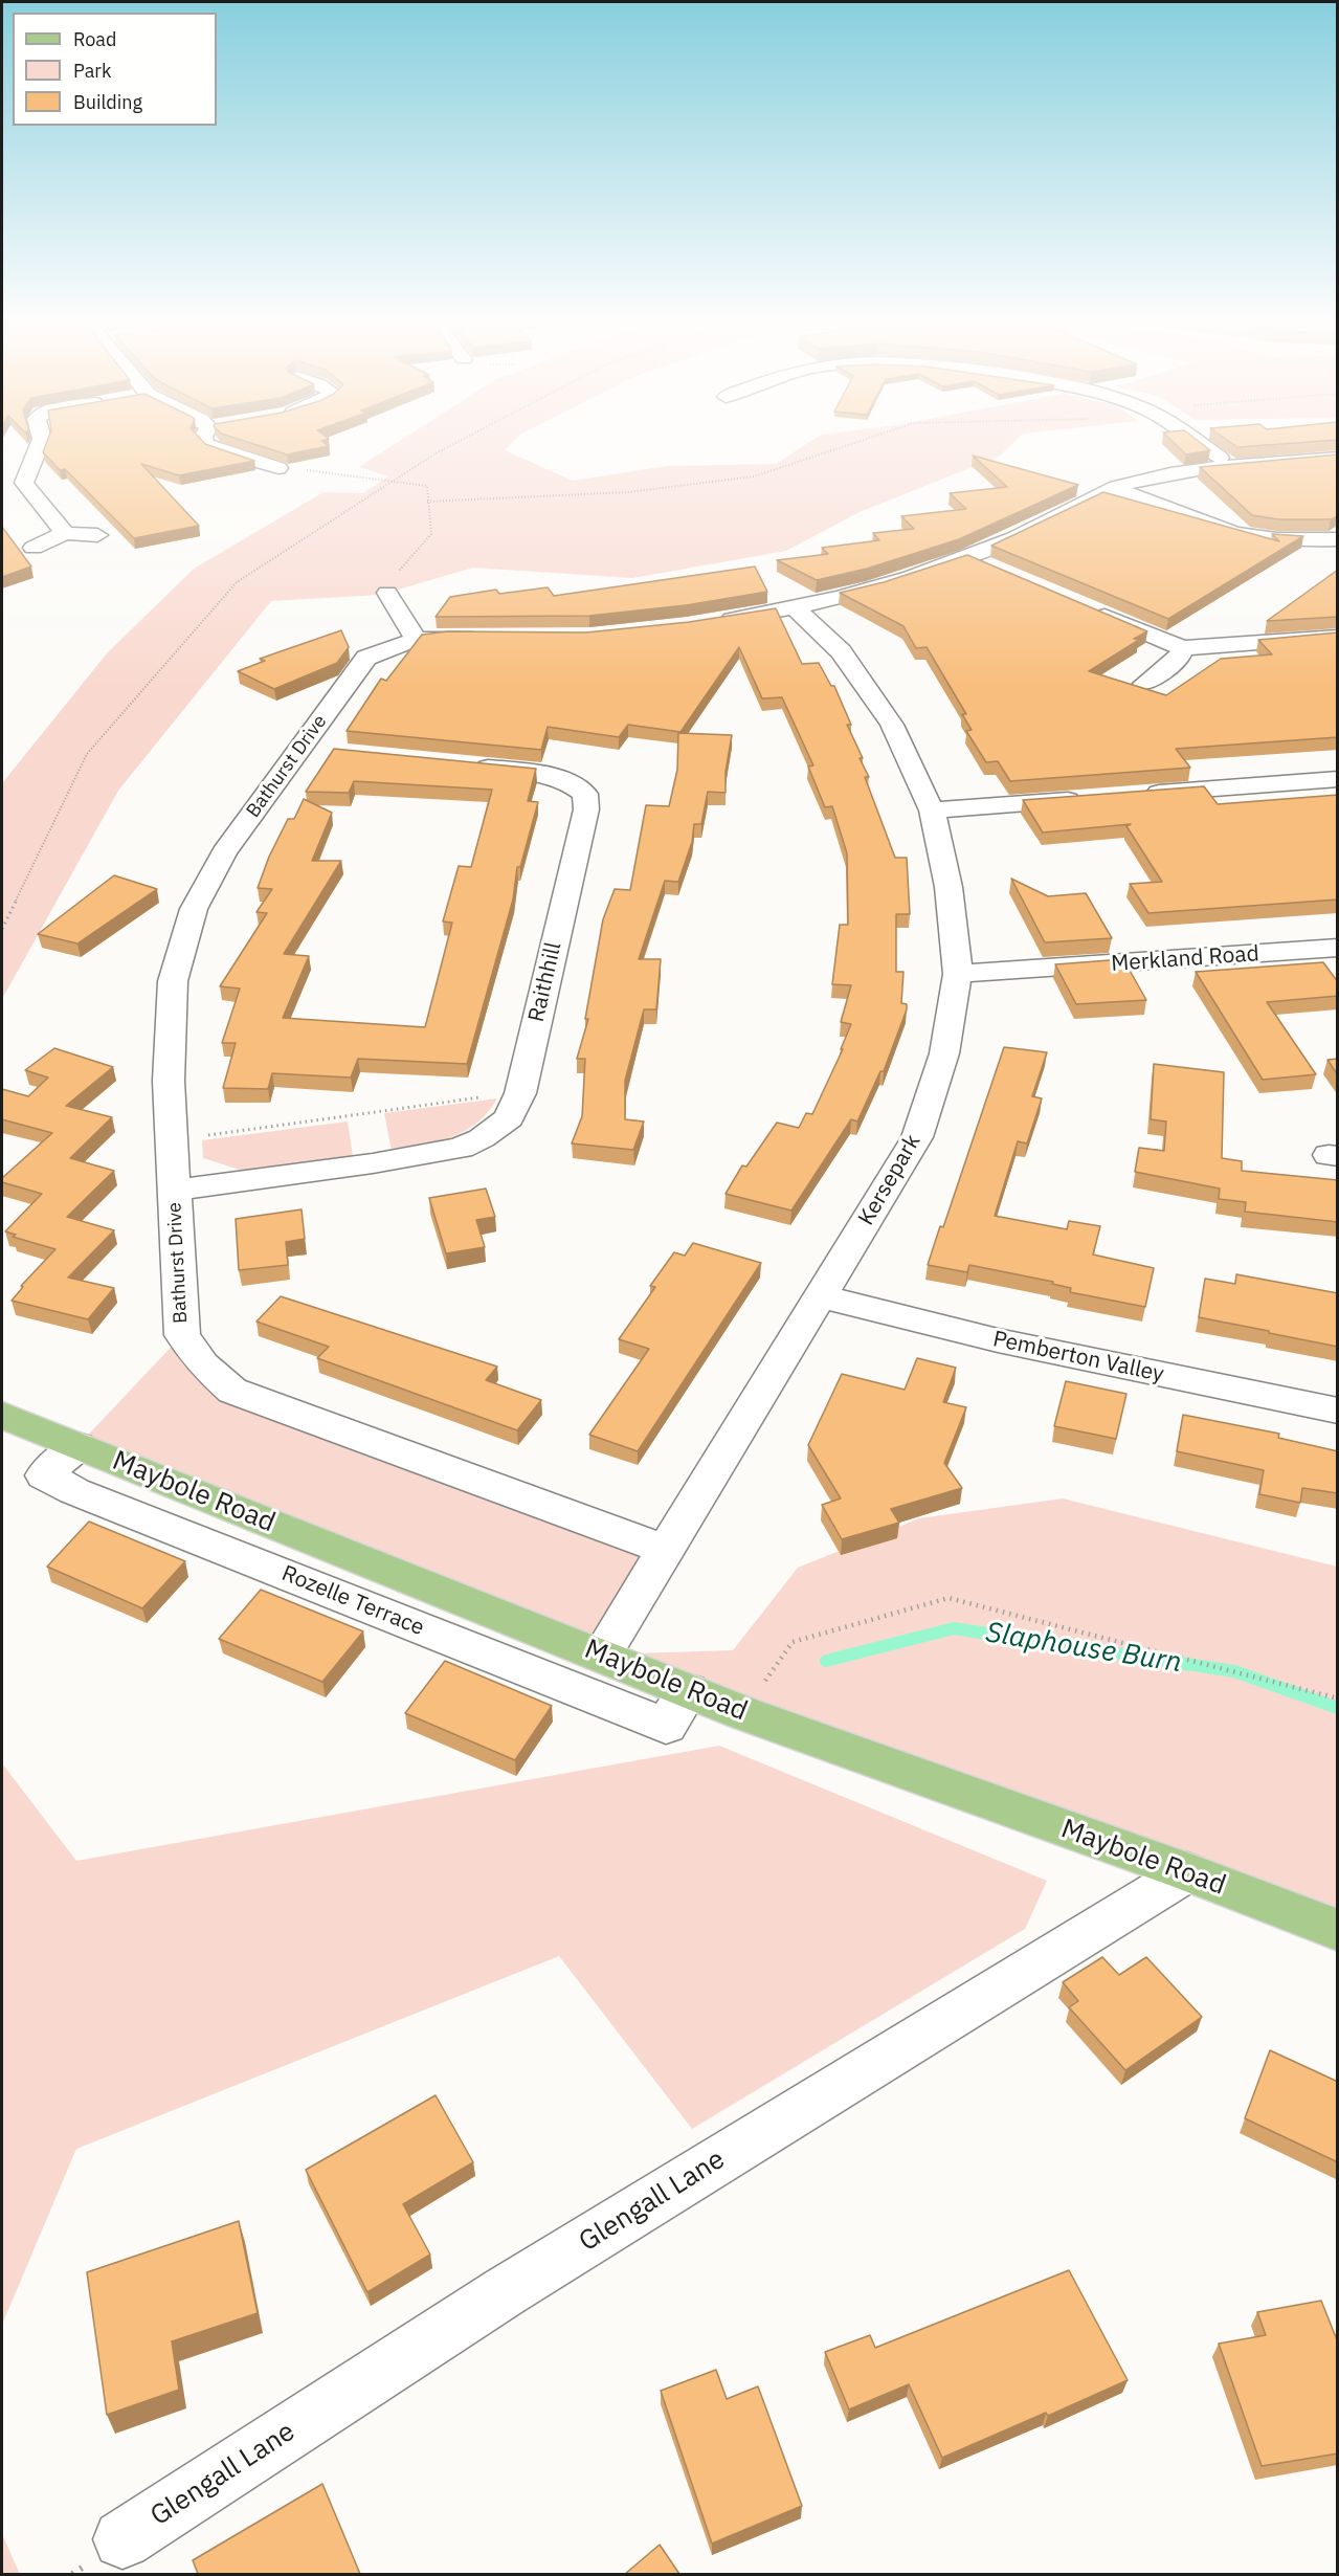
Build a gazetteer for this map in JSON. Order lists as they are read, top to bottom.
{
  "streets": {
    "main road": ["Maybole Road"],
    "street": [
      "Bathurst Drive",
      "Merkland Road",
      "Raithhill",
      "Kersepark",
      "Pemberton Valley",
      "Rozelle Terrace",
      "Glengall Lane"
    ]
  },
  "crossings": [
    ["Bathurst Drive", "Raithhill"],
    ["Bathurst Drive", "Kersepark"],
    ["Merkland Road", "Kersepark"],
    ["Kersepark", "Pemberton Valley"],
    ["Kersepark", "Maybole Road"],
    ["Maybole Road", "Rozelle Terrace"],
    ["Maybole Road", "Glengall Lane"]
  ],
  "water": ["Slaphouse Burn"],
  "legend": ["Road", "Park", "Building"]
}
